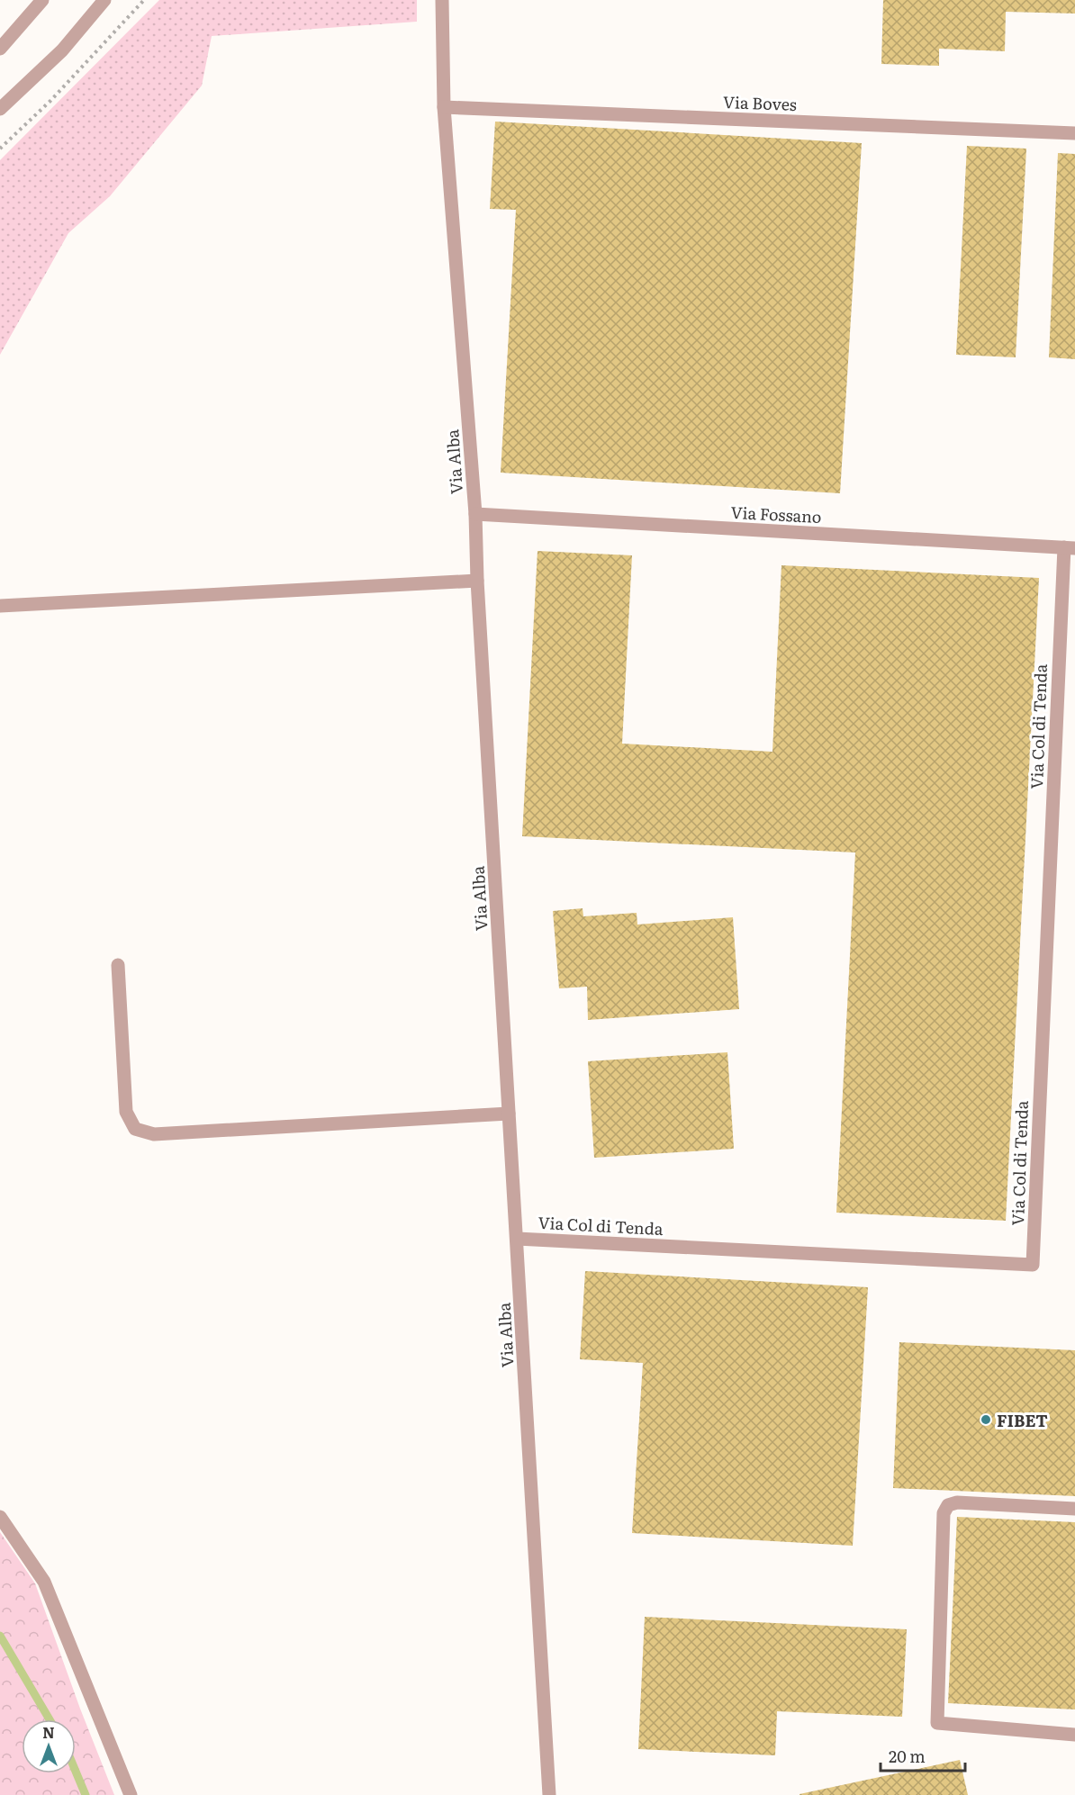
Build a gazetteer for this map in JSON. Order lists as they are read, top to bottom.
{
  "streets": {
    "street": [
      "Via Boves",
      "Via Alba",
      "Via Fossano",
      "Via Col di Tenda"
    ]
  },
  "crossings": [
    ["Via Boves", "Via Alba"],
    ["Via Alba", "Via Fossano"],
    ["Via Alba", "Via Col di Tenda"],
    ["Via Fossano", "Via Col di Tenda"]
  ],
  "places": ["FIBET"],
  "scale_bar": "20 m",
  "north": "top"
}
